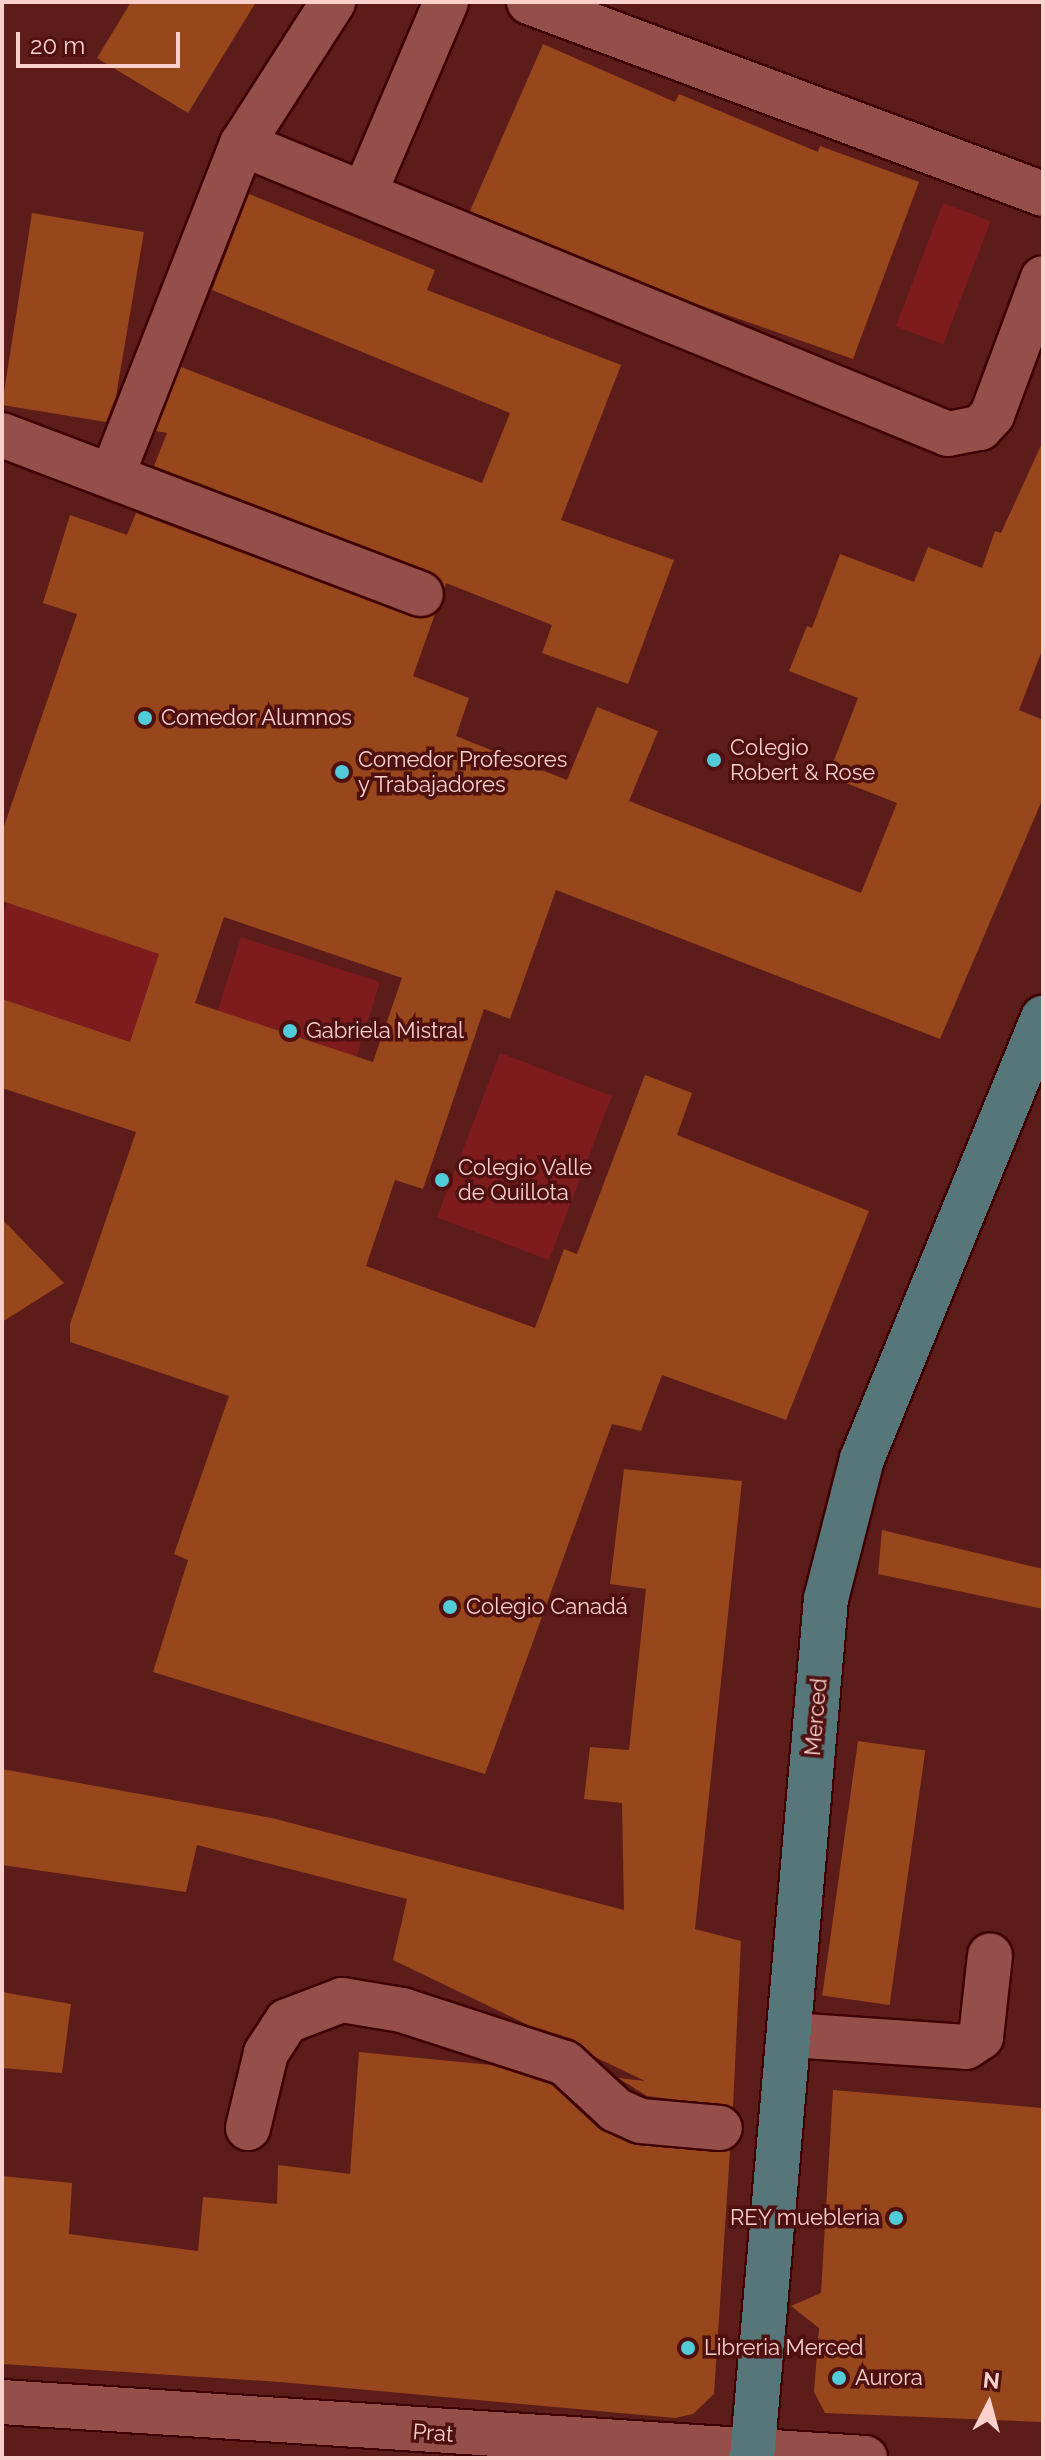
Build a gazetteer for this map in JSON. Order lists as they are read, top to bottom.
{
  "streets": {
    "main road": ["Merced"],
    "street": ["Prat"]
  },
  "crossings": [
    ["Merced", "Prat"]
  ],
  "places": [
    "Comedor Alumnos",
    "Colegio Robert & Rose",
    "Comedor Profesores y Trabajadores",
    "Gabriela Mistral",
    "Colegio Valle de Quillota",
    "Colegio Canadá",
    "REY muebleria",
    "Libreria Merced",
    "Aurora"
  ],
  "scale_bar": "20 m",
  "north": "top"
}
